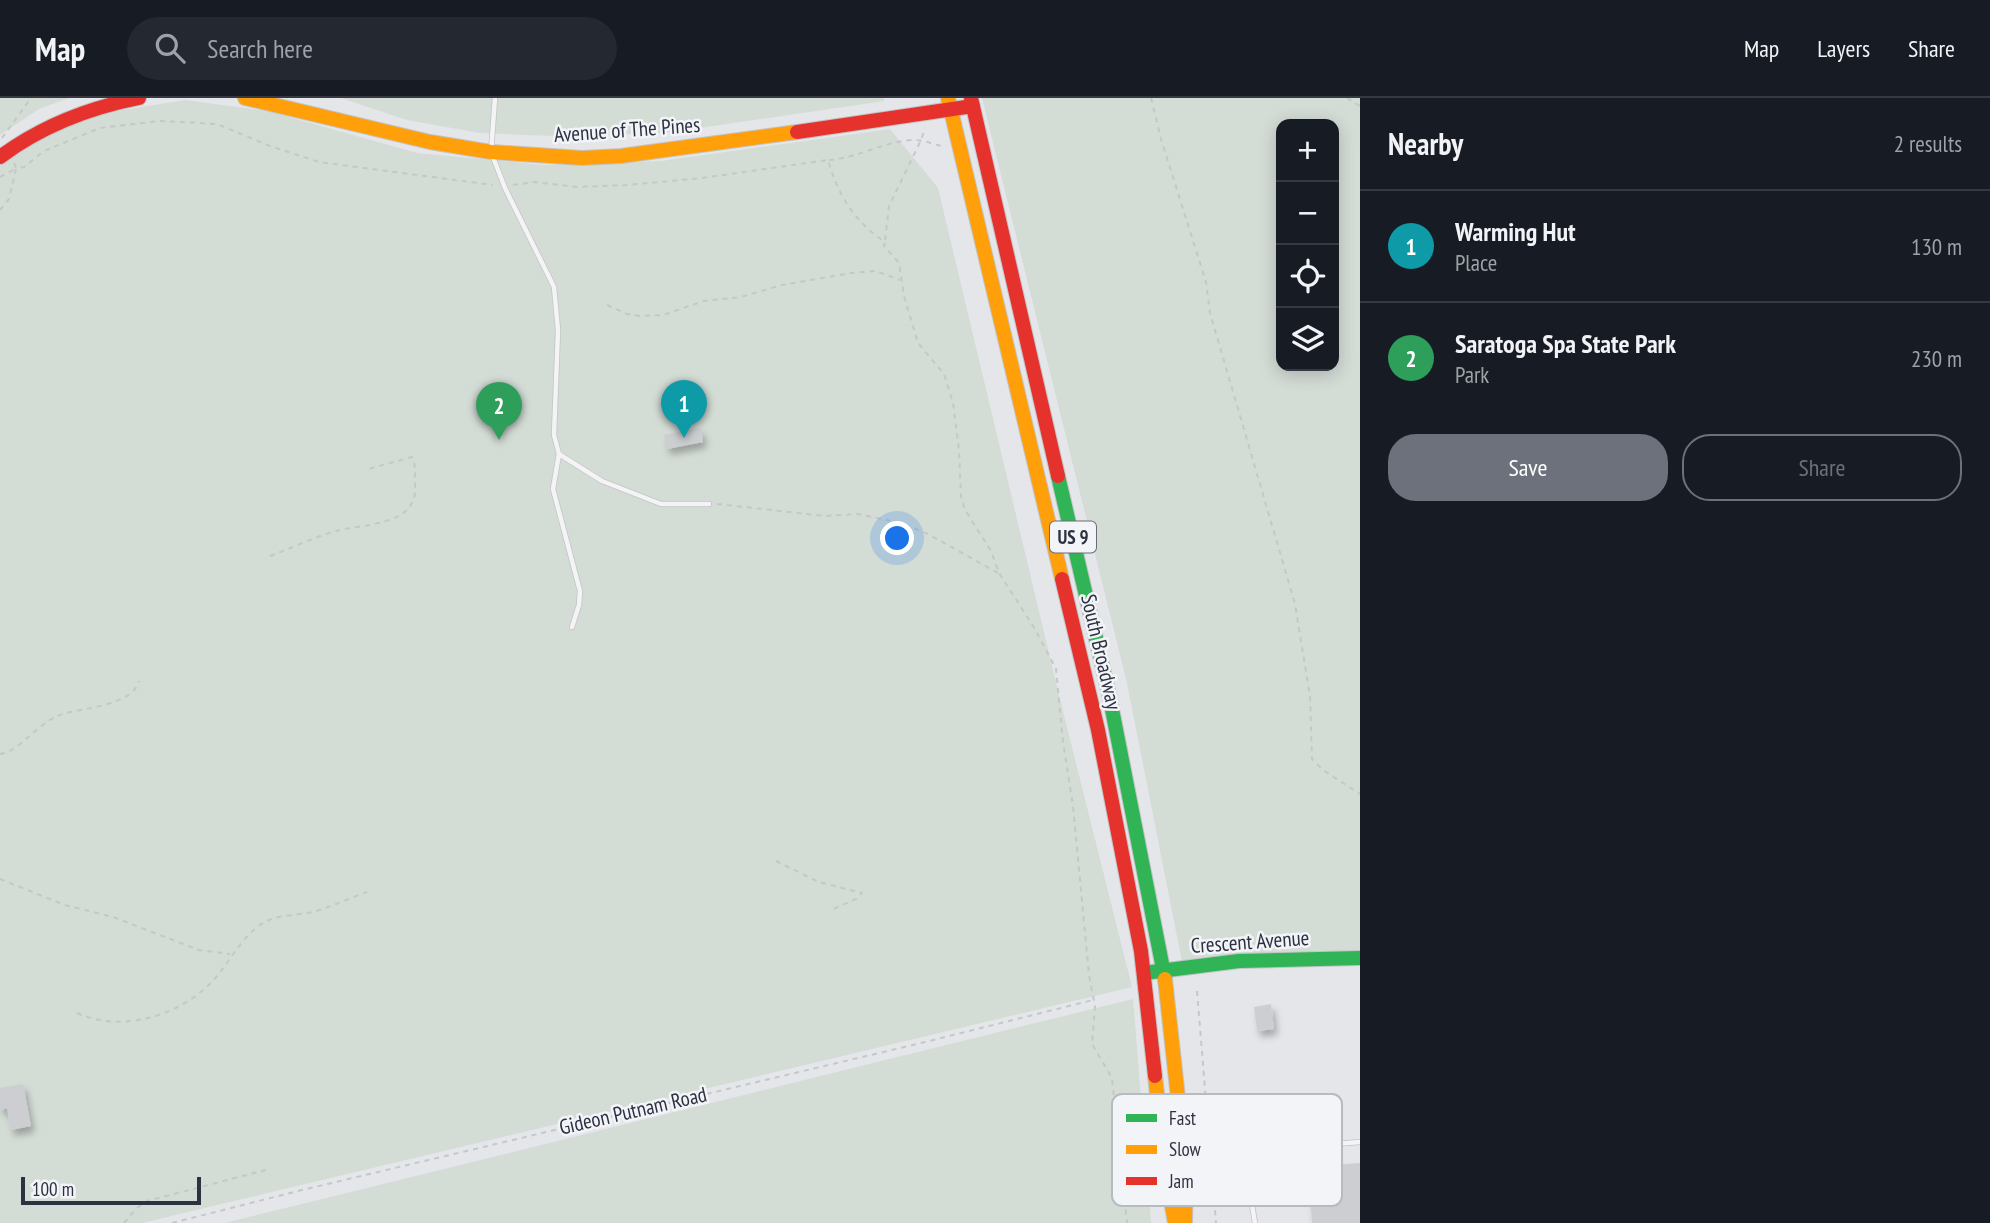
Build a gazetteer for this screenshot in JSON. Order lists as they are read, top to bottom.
{
  "streets": {
    "main road": [
      "Avenue of The Pines",
      "US 9",
      "South Broadway",
      "Crescent Avenue"
    ],
    "path": ["Gideon Putnam Road"]
  },
  "crossings": [
    ["Avenue of The Pines", "South Broadway"],
    ["South Broadway", "Crescent Avenue"]
  ],
  "legend": ["Fast", "Slow", "Jam"],
  "scale_bar": "100 m",
  "page": {
    "header": "Map",
    "search": "Search here",
    "nav": ["Map", "Layers", "Share"],
    "heading": ["Nearby", "2 results"],
    "map_buttons": ["+", "−"],
    "list": [
      {
        "mark": "1",
        "name": "Warming Hut",
        "note": "Place",
        "value": "130 m"
      },
      {
        "mark": "2",
        "name": "Saratoga Spa State Park",
        "note": "Park",
        "value": "230 m"
      }
    ],
    "pins": ["1", "2"],
    "buttons": ["Save", "Share"],
    "scale": "100 m"
  }
}
